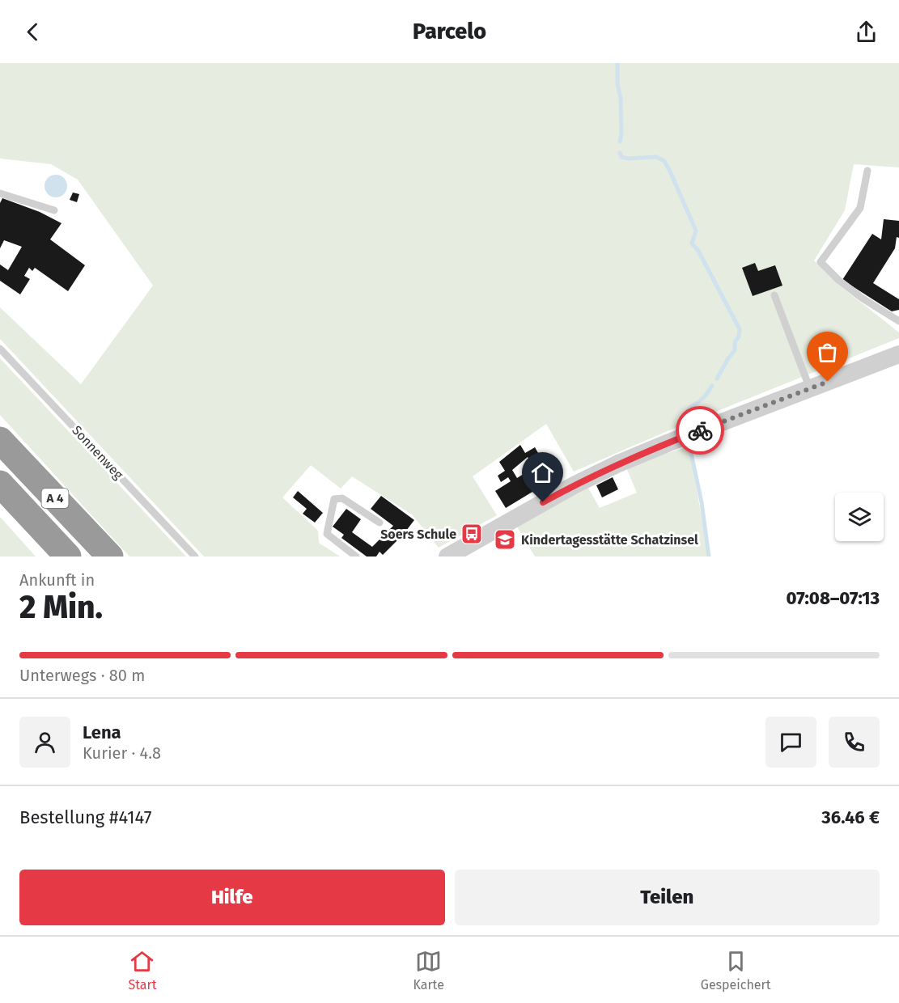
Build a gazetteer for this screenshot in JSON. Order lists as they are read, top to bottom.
{
  "streets": {
    "highway": ["A 4"],
    "lane": ["Sonnenweg"]
  },
  "places": {
    "bus stop": ["Soers Schule"],
    "school or university": ["Kindertagesstätte Schatzinsel"]
  },
  "page": {
    "header": "Parcelo",
    "heading": ["2 Min.", "Ankunft in", "07:08–07:13"],
    "panel": [
      "Lena",
      "Kurier · 4.8",
      "Bestellung #4147",
      "36.46 €"
    ],
    "bar": "Unterwegs · 80 m",
    "buttons": ["Hilfe", "Teilen"],
    "tabs": ["Start", "Karte", "Gespeichert"]
  }
}
